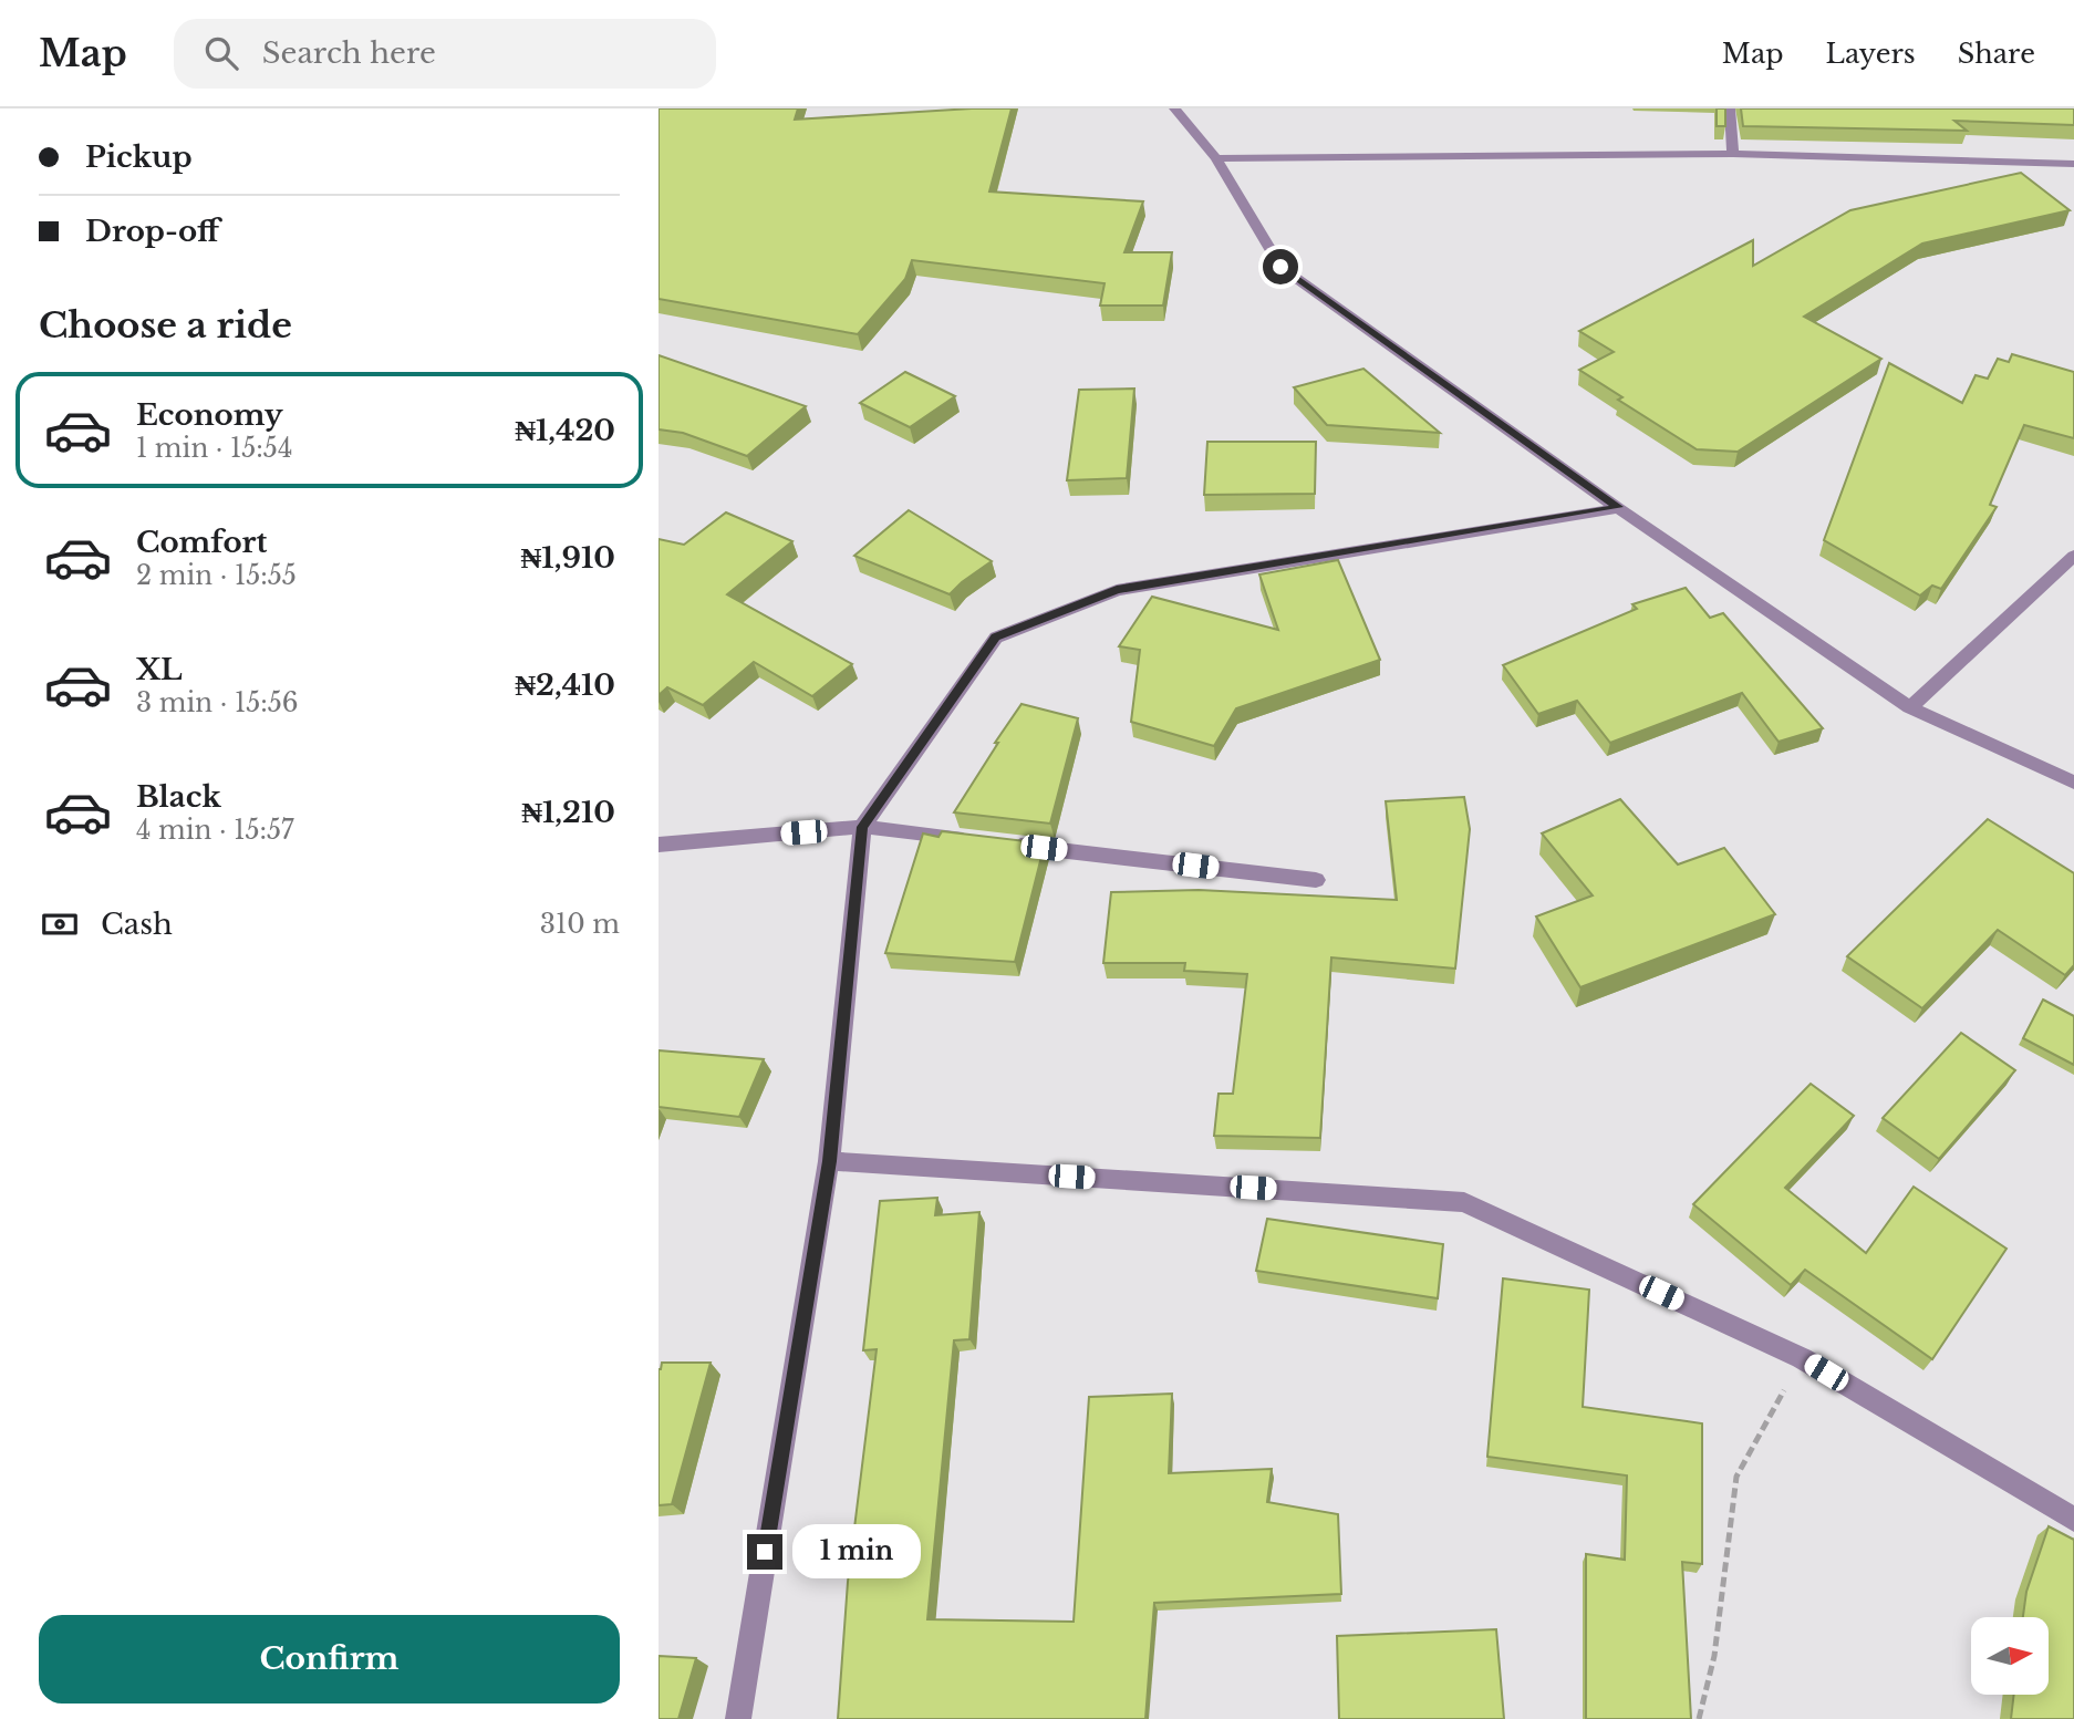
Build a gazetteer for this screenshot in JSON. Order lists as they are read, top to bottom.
{
  "north": "right",
  "page": {
    "header": "Map",
    "search": "Search here",
    "nav": ["Map", "Layers", "Share"],
    "banner": ["Pickup", "Drop-off"],
    "heading": "Choose a ride",
    "list": [
      {
        "name": "Economy",
        "note": "1 min · 15:54",
        "value": "₦1,420"
      },
      {
        "name": "Comfort",
        "note": "2 min · 15:55",
        "value": "₦1,910"
      },
      {
        "name": "XL",
        "note": "3 min · 15:56",
        "value": "₦2,410"
      },
      {
        "name": "Black",
        "note": "4 min · 15:57",
        "value": "₦1,210"
      }
    ],
    "pay": ["Cash", "310 m"],
    "bubble": "1 min",
    "buttons": "Confirm"
  }
}
